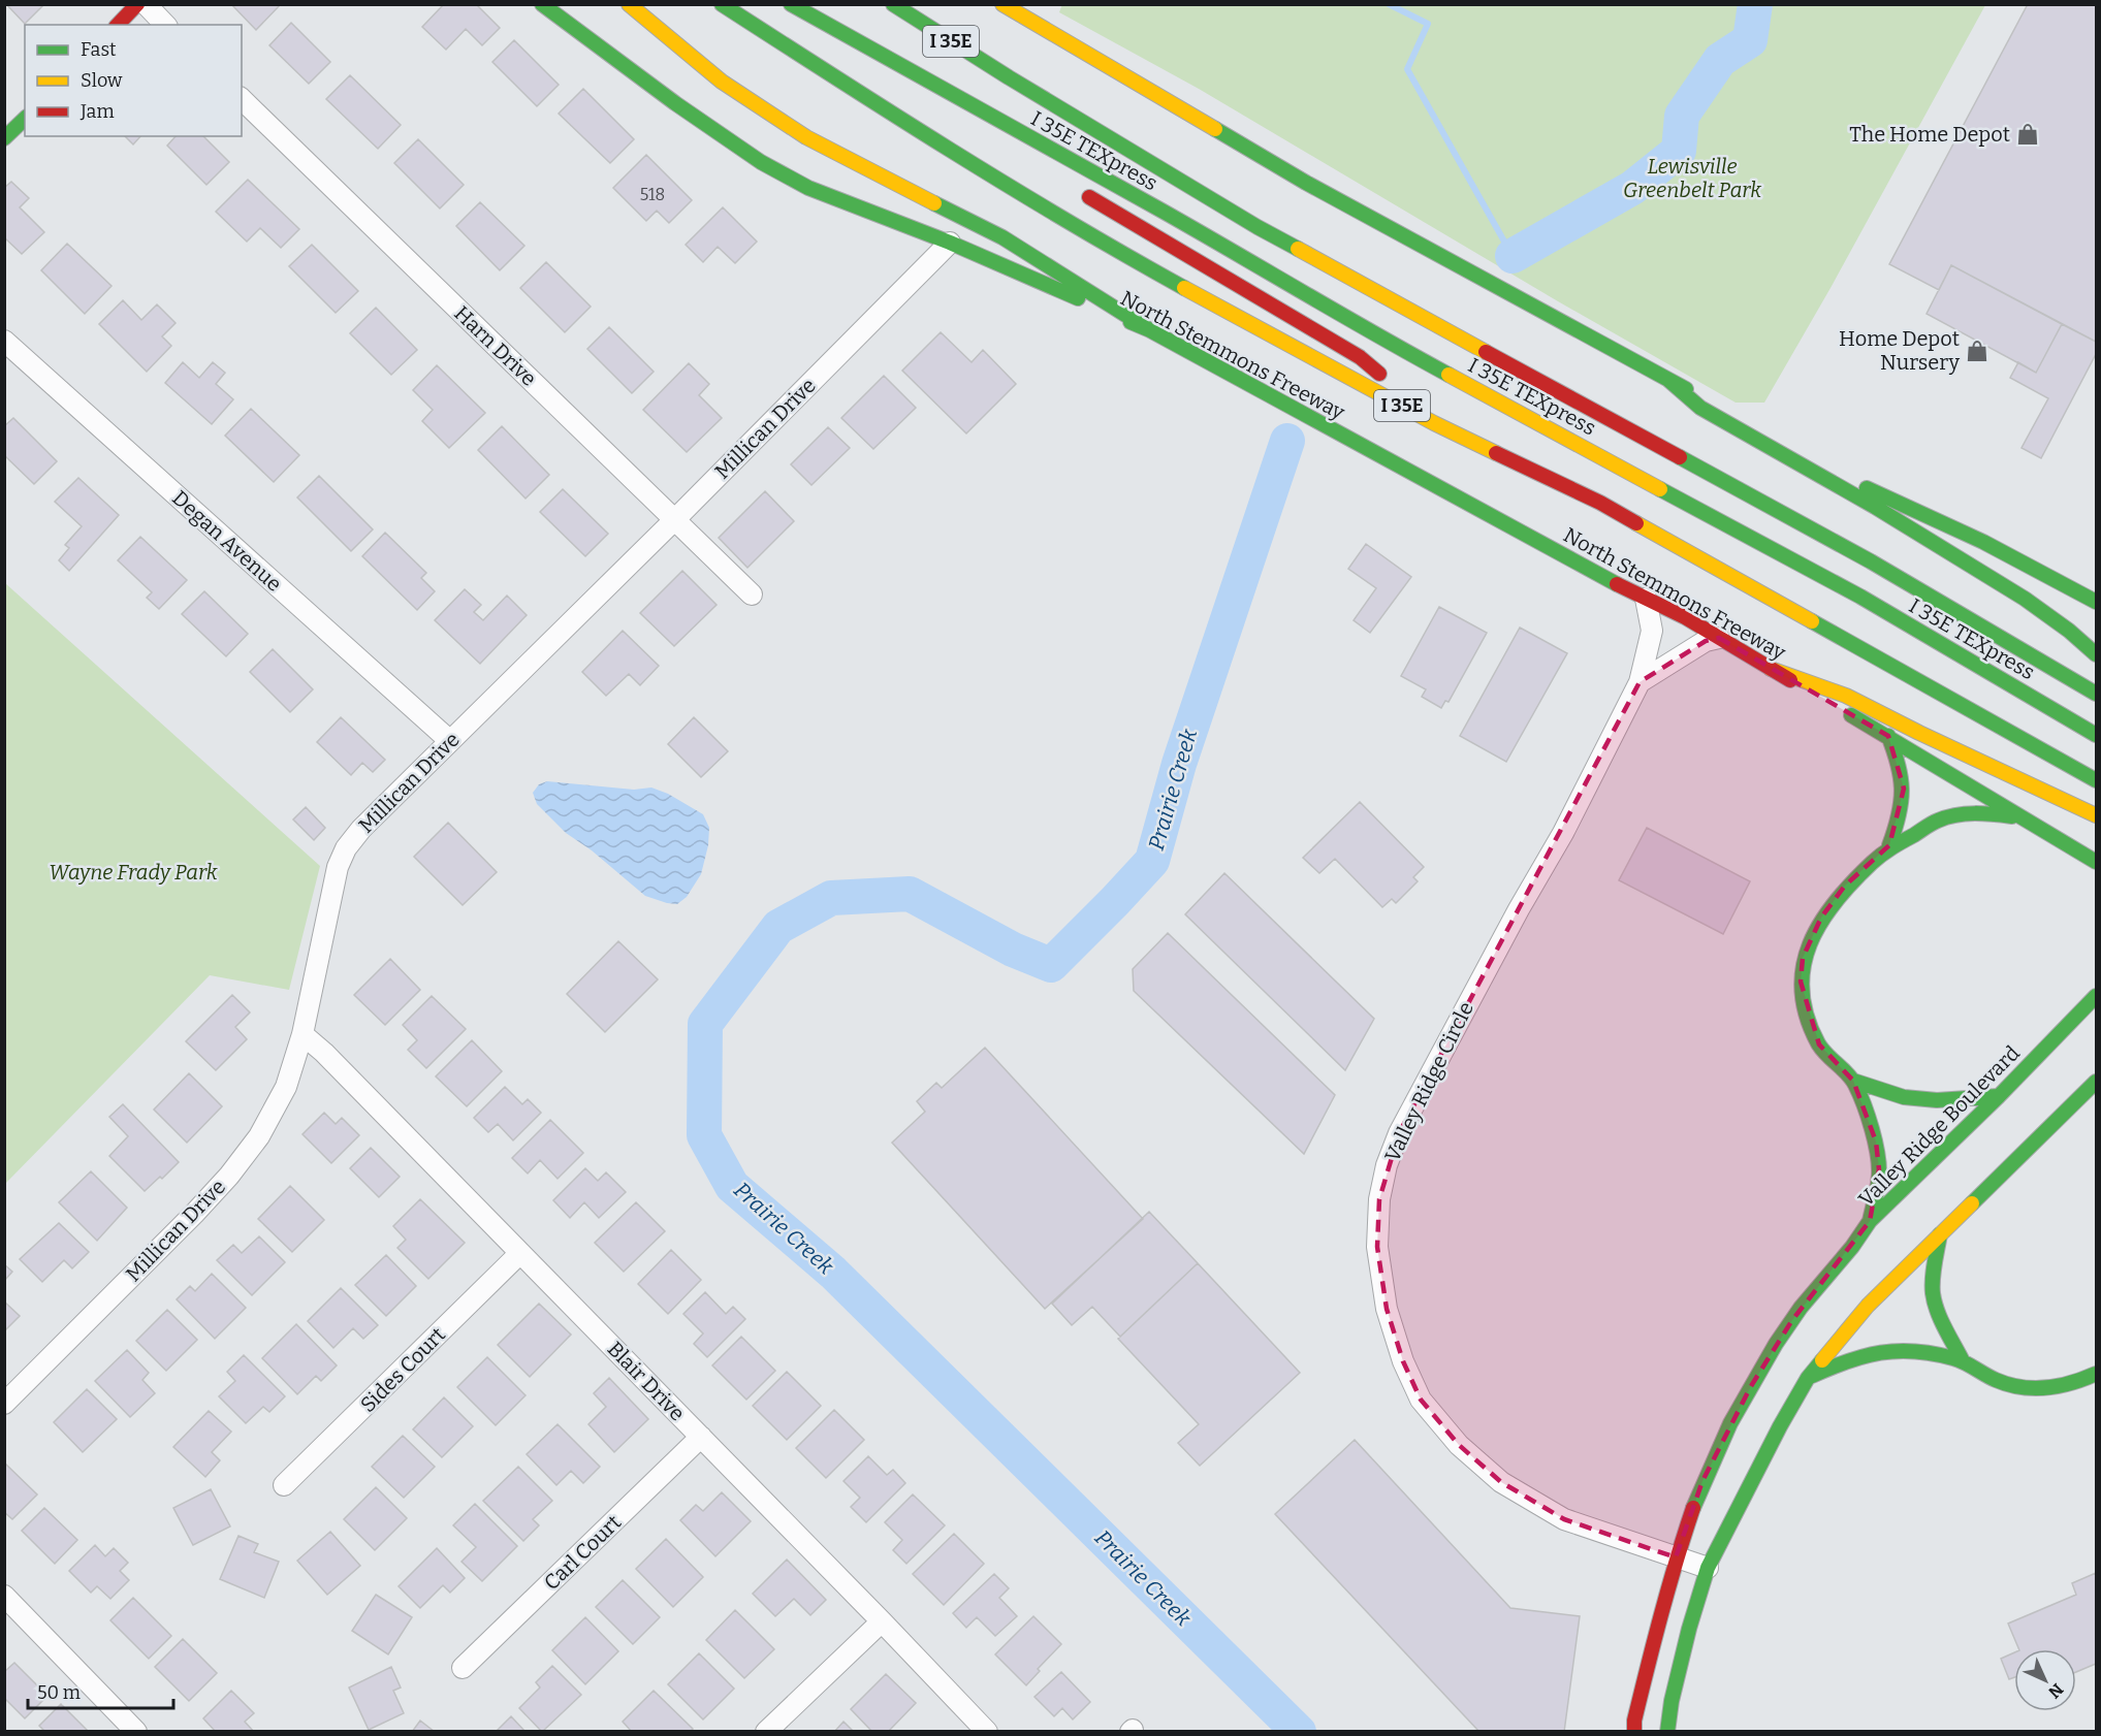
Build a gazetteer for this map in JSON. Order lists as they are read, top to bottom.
{
  "streets": {
    "main road": [
      "I 35E",
      "I 35E TEXpress",
      "North Stemmons Freeway",
      "Valley Ridge Boulevard"
    ],
    "street": [
      "Harn Drive",
      "Millican Drive",
      "Degan Avenue",
      "Valley Ridge Circle",
      "Sides Court",
      "Blair Drive",
      "Carl Court"
    ]
  },
  "crossings": [
    ["Harn Drive", "Millican Drive"],
    ["North Stemmons Freeway", "Millican Drive"],
    ["North Stemmons Freeway", "Valley Ridge Circle"],
    ["Millican Drive", "Degan Avenue"],
    ["Millican Drive", "Blair Drive"],
    ["Valley Ridge Circle", "Valley Ridge Boulevard"],
    ["Sides Court", "Blair Drive"],
    ["Blair Drive", "Carl Court"]
  ],
  "water": ["Prairie Creek"],
  "parks": ["Lewisville Greenbelt Park", "Wayne Frady Park"],
  "places": {
    "shop": ["The Home Depot", "Home Depot Nursery"]
  },
  "house_numbers": ["518"],
  "legend": ["Fast", "Slow", "Jam"],
  "scale_bar": "50 m",
  "north": "bottom right"
}
